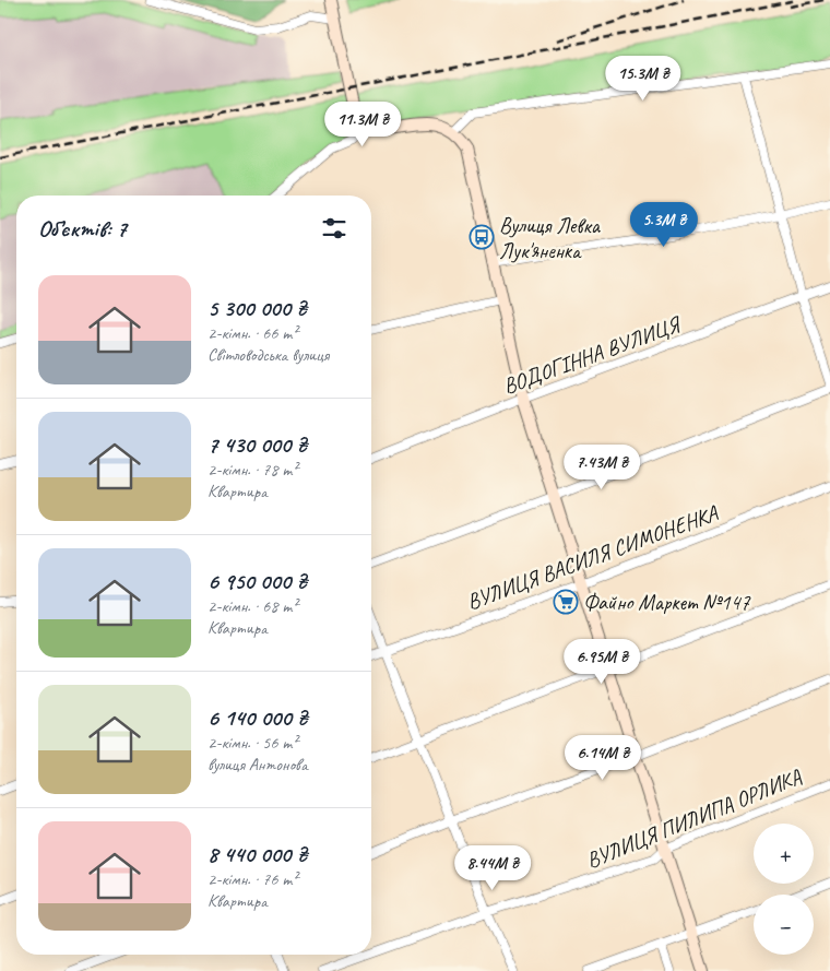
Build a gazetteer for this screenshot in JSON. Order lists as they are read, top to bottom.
{
  "streets": {
    "street": ["ВОДОГІННА ВУЛИЦЯ", "ВУЛИЦЯ ВАСИЛЯ СИМОНЕНКА", "ВУЛИЦЯ ПИЛИПА ОРЛИКА"]
  },
  "places": {
    "bus stop": ["Вулиця Левка Лук'яненка"],
    "supermarket": ["Файно Маркет №147"]
  },
  "page": {
    "price": [
      "15.3M ₴",
      "11.3M ₴",
      "5.3M ₴",
      "7.43M ₴",
      "6.95M ₴",
      "6.14M ₴",
      "8.44M ₴"
    ],
    "heading": "Об’єктів: 7",
    "list": [
      {
        "name": "5 300 000 ₴",
        "note": "2-кімн. · 66 m² · Світловодська вулиця"
      },
      {
        "name": "7 430 000 ₴",
        "note": "2-кімн. · 78 m² · Квартира"
      },
      {
        "name": "6 950 000 ₴",
        "note": "2-кімн. · 68 m² · Квартира"
      },
      {
        "name": "6 140 000 ₴",
        "note": "2-кімн. · 56 m² · вулиця Антонова"
      },
      {
        "name": "8 440 000 ₴",
        "note": "2-кімн. · 76 m² · Квартира"
      }
    ],
    "map_buttons": ["+", "−"]
  }
}
